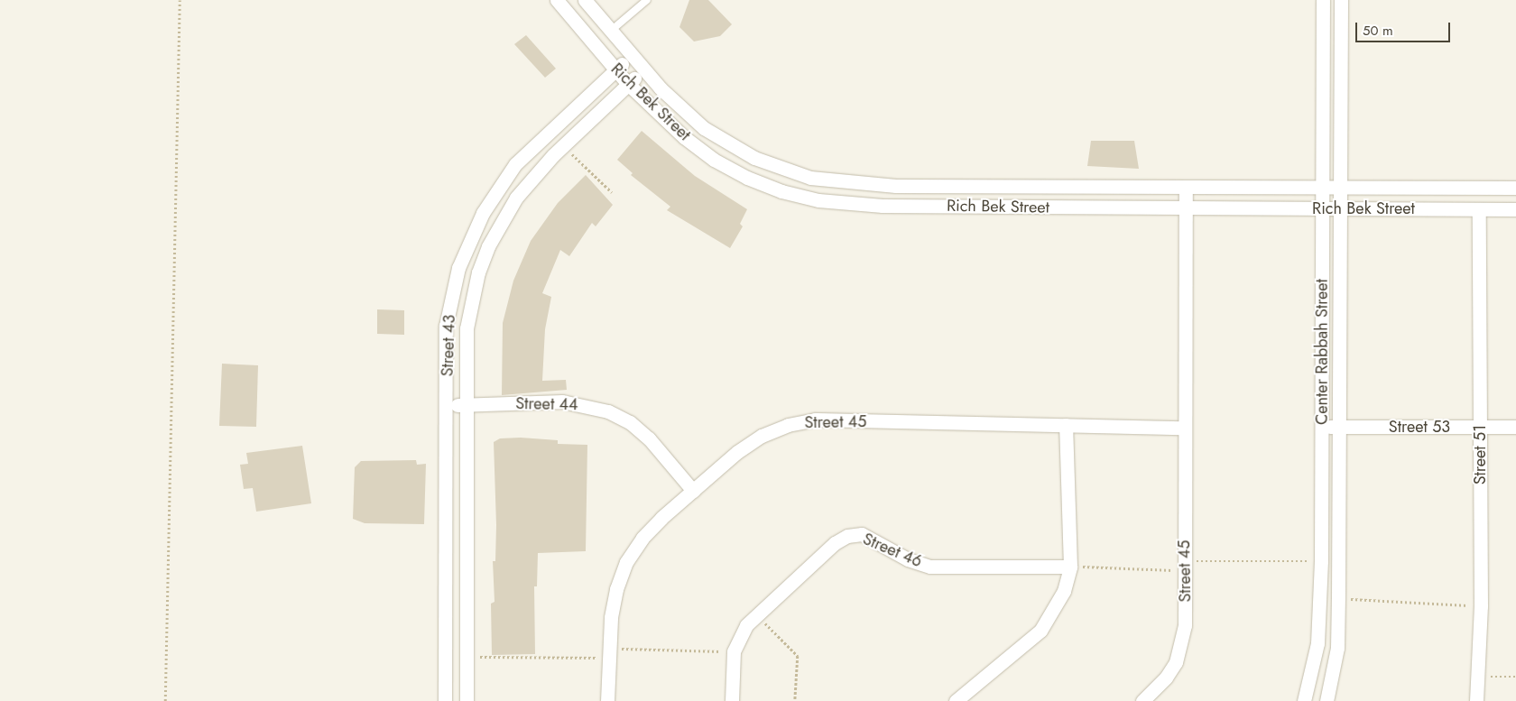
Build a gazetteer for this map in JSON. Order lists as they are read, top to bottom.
{
  "streets": {
    "street": [
      "Rich Bek Street",
      "Street 43",
      "Center Rabbah Street",
      "Street 44",
      "Street 45",
      "Street 53",
      "Street 51",
      "Street 46"
    ]
  },
  "crossings": [
    ["Rich Bek Street", "Street 43"],
    ["Rich Bek Street", "Center Rabbah Street"],
    ["Rich Bek Street", "Street 45"],
    ["Rich Bek Street", "Street 51"],
    ["Street 43", "Street 44"],
    ["Center Rabbah Street", "Street 53"],
    ["Street 44", "Street 45"],
    ["Street 53", "Street 51"]
  ],
  "scale_bar": "50 m"
}
